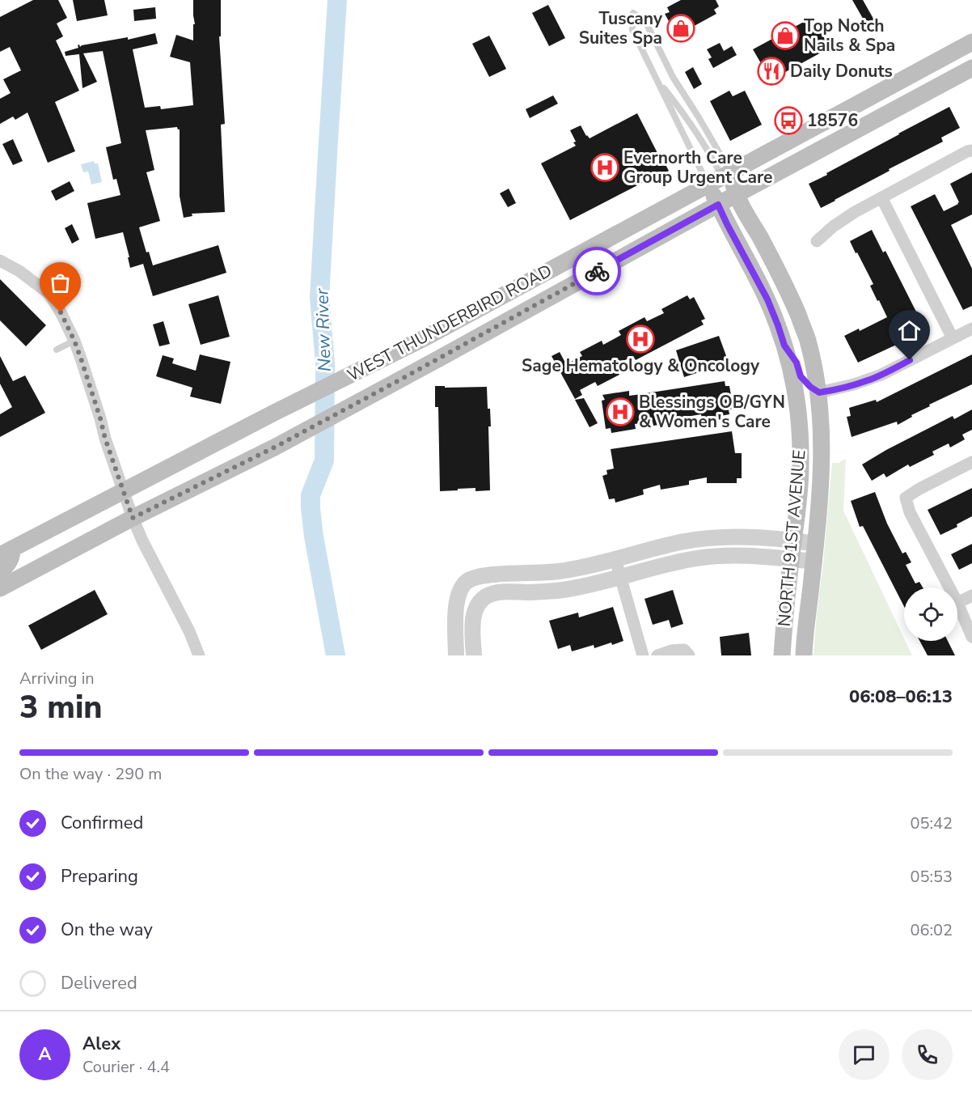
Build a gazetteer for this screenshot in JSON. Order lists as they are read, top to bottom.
{
  "streets": {
    "main road": ["WEST THUNDERBIRD ROAD", "NORTH 91ST AVENUE"]
  },
  "crossings": [
    ["WEST THUNDERBIRD ROAD", "NORTH 91ST AVENUE"]
  ],
  "water": ["New River"],
  "places": {
    "shop": ["Tuscany Suites Spa", "Top Notch Nails & Spa"],
    "restaurant": ["Daily Donuts"],
    "bus stop": ["18576"],
    "hospital": ["Evernorth Care Group Urgent Care", "Sage Hematology & Oncology", "Blessings OB/GYN & Women's Care"]
  },
  "page": {
    "heading": ["3 min", "Arriving in", "06:08–06:13"],
    "panel": ["Alex", "Courier · 4.4"],
    "bar": "On the way · 290 m",
    "list": [
      ["Confirmed", "05:42"],
      ["Preparing", "05:53"],
      ["On the way", "06:02"],
      "Delivered"
    ],
    "round": "A"
  }
}
